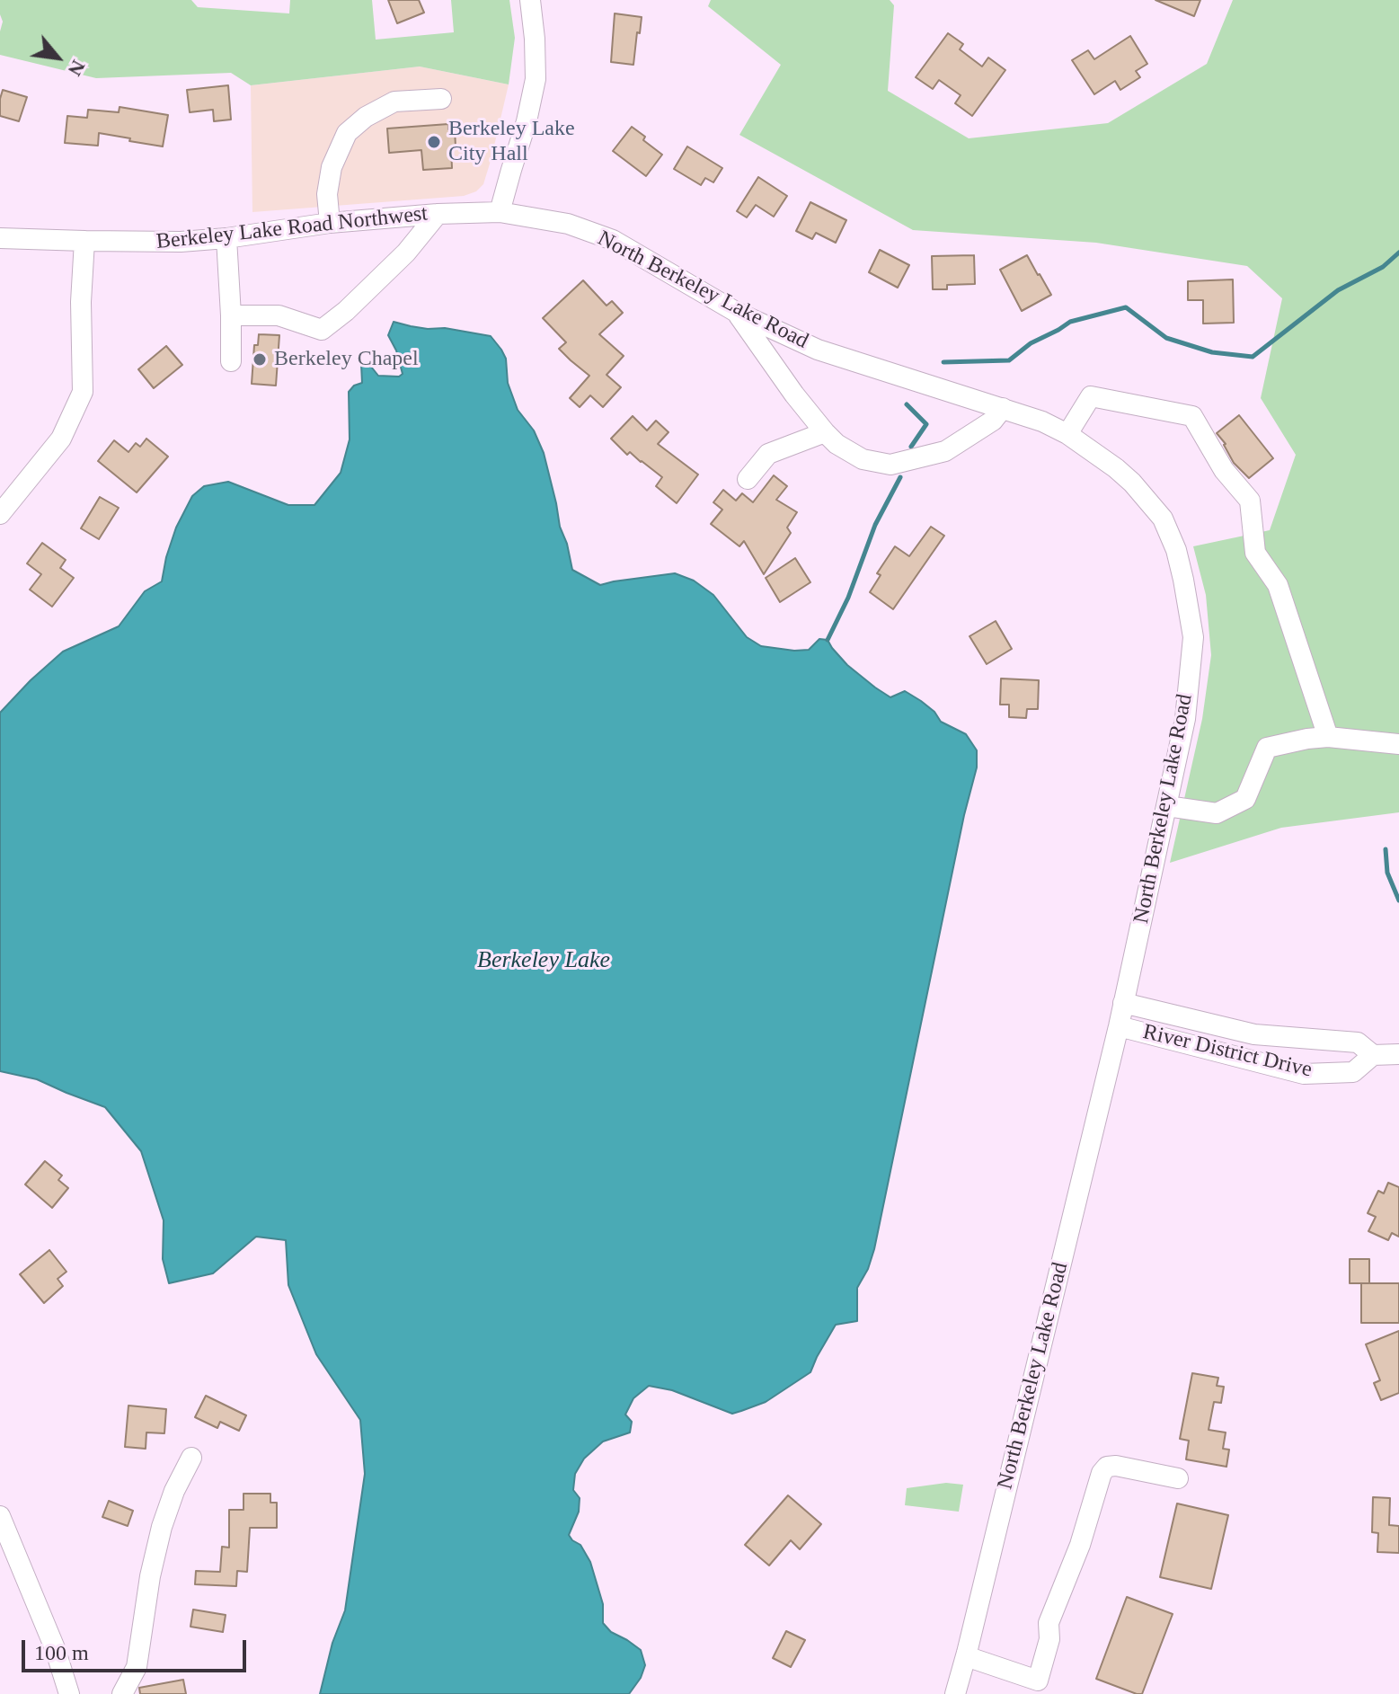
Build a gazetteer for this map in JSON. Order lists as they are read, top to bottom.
{
  "streets": {
    "street": ["Berkeley Lake Road Northwest", "North Berkeley Lake Road", "River District Drive"]
  },
  "crossings": [
    ["Berkeley Lake Road Northwest", "North Berkeley Lake Road"],
    ["North Berkeley Lake Road", "River District Drive"]
  ],
  "water": ["Berkeley Lake"],
  "places": ["Berkeley Lake City Hall", "Berkeley Chapel"],
  "scale_bar": "100 m",
  "north": "bottom right"
}
